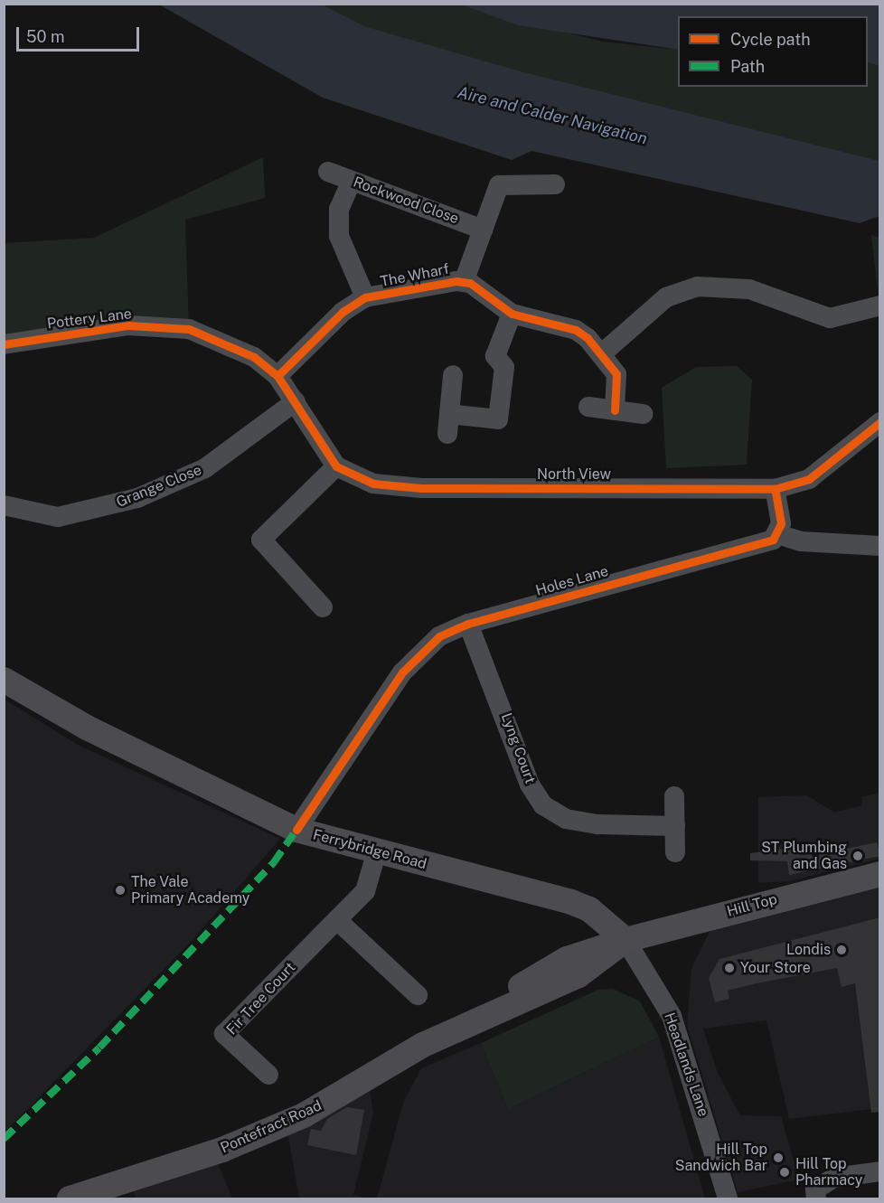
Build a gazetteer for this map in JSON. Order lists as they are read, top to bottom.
{
  "streets": {
    "main road": ["Ferrybridge Road", "Hill Top", "Pontefract Road"],
    "street": [
      "Rockwood Close",
      "The Wharf",
      "Pottery Lane",
      "North View",
      "Grange Close",
      "Holes Lane",
      "Lyng Court",
      "Fir Tree Court",
      "Headlands Lane"
    ]
  },
  "crossings": [
    ["The Wharf", "Pottery Lane"],
    ["Pottery Lane", "North View"],
    ["Pottery Lane", "Grange Close"],
    ["Holes Lane", "Lyng Court"],
    ["Holes Lane", "Ferrybridge Road"],
    ["Ferrybridge Road", "Hill Top"],
    ["Ferrybridge Road", "Fir Tree Court"],
    ["Ferrybridge Road", "Headlands Lane"],
    ["Ferrybridge Road", "Pontefract Road"],
    ["Hill Top", "Headlands Lane"],
    ["Hill Top", "Pontefract Road"],
    ["Headlands Lane", "Pontefract Road"]
  ],
  "water": ["Aire and Calder Navigation"],
  "places": [
    "ST Plumbing and Gas",
    "The Vale Primary Academy",
    "Londis",
    "Your Store",
    "Hill Top Sandwich Bar",
    "Hill Top Pharmacy"
  ],
  "legend": ["Cycle path", "Path"],
  "scale_bar": "50 m"
}
